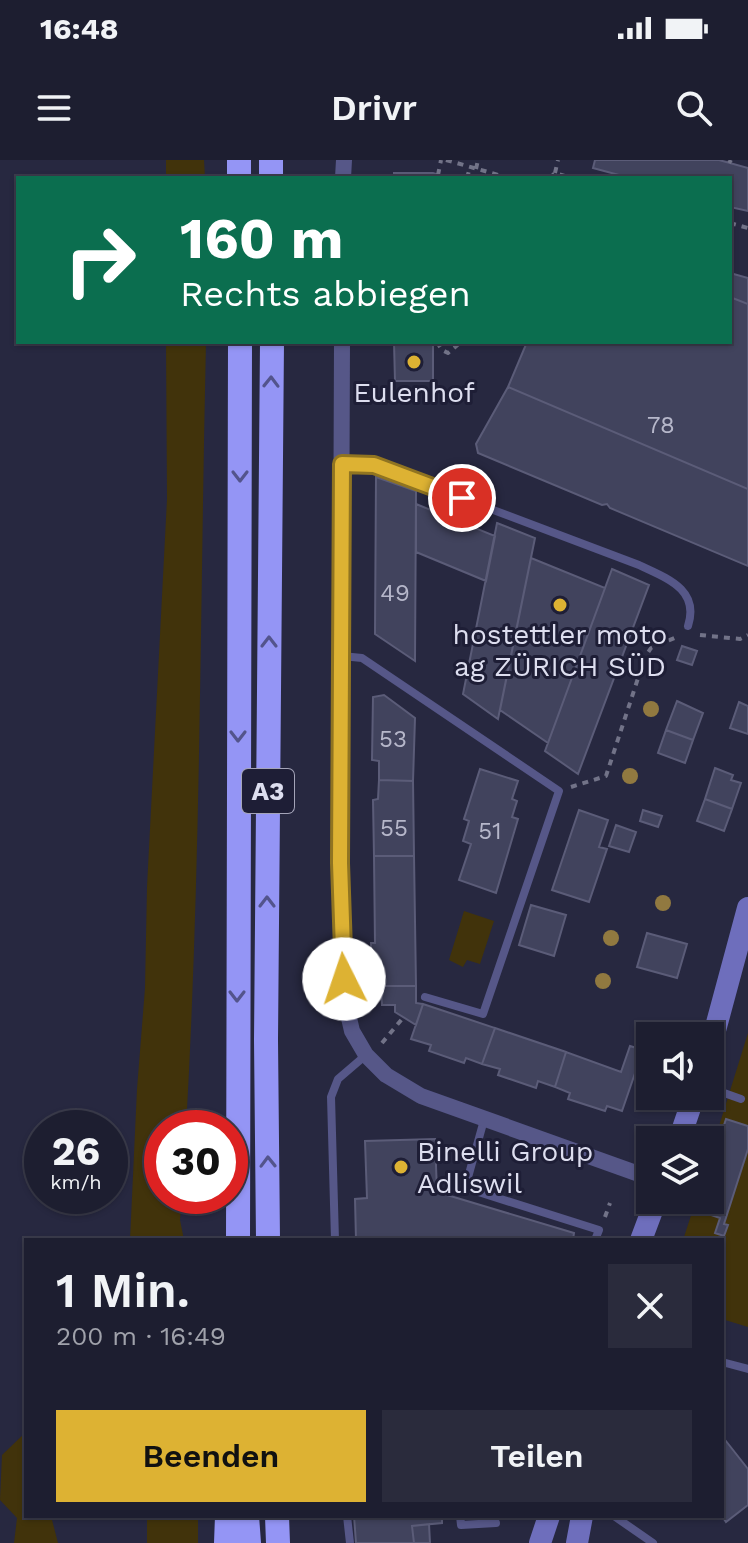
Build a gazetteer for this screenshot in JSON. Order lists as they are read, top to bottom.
{
  "streets": {
    "highway": ["A3"]
  },
  "places": ["Eulenhof", "hostettler moto ag ZÜRICH SÜD", "Binelli Group Adliswil"],
  "house_numbers": [
    "78",
    "49",
    "53",
    "55",
    "51"
  ],
  "page": {
    "status": "16:48",
    "header": "Drivr",
    "turn": ["160 m", "Rechts abbiegen"],
    "speed": "26 km/h",
    "limit": "30",
    "heading": ["1 Min.", "200 m · 16:49"],
    "buttons": ["Beenden", "Teilen"]
  }
}
